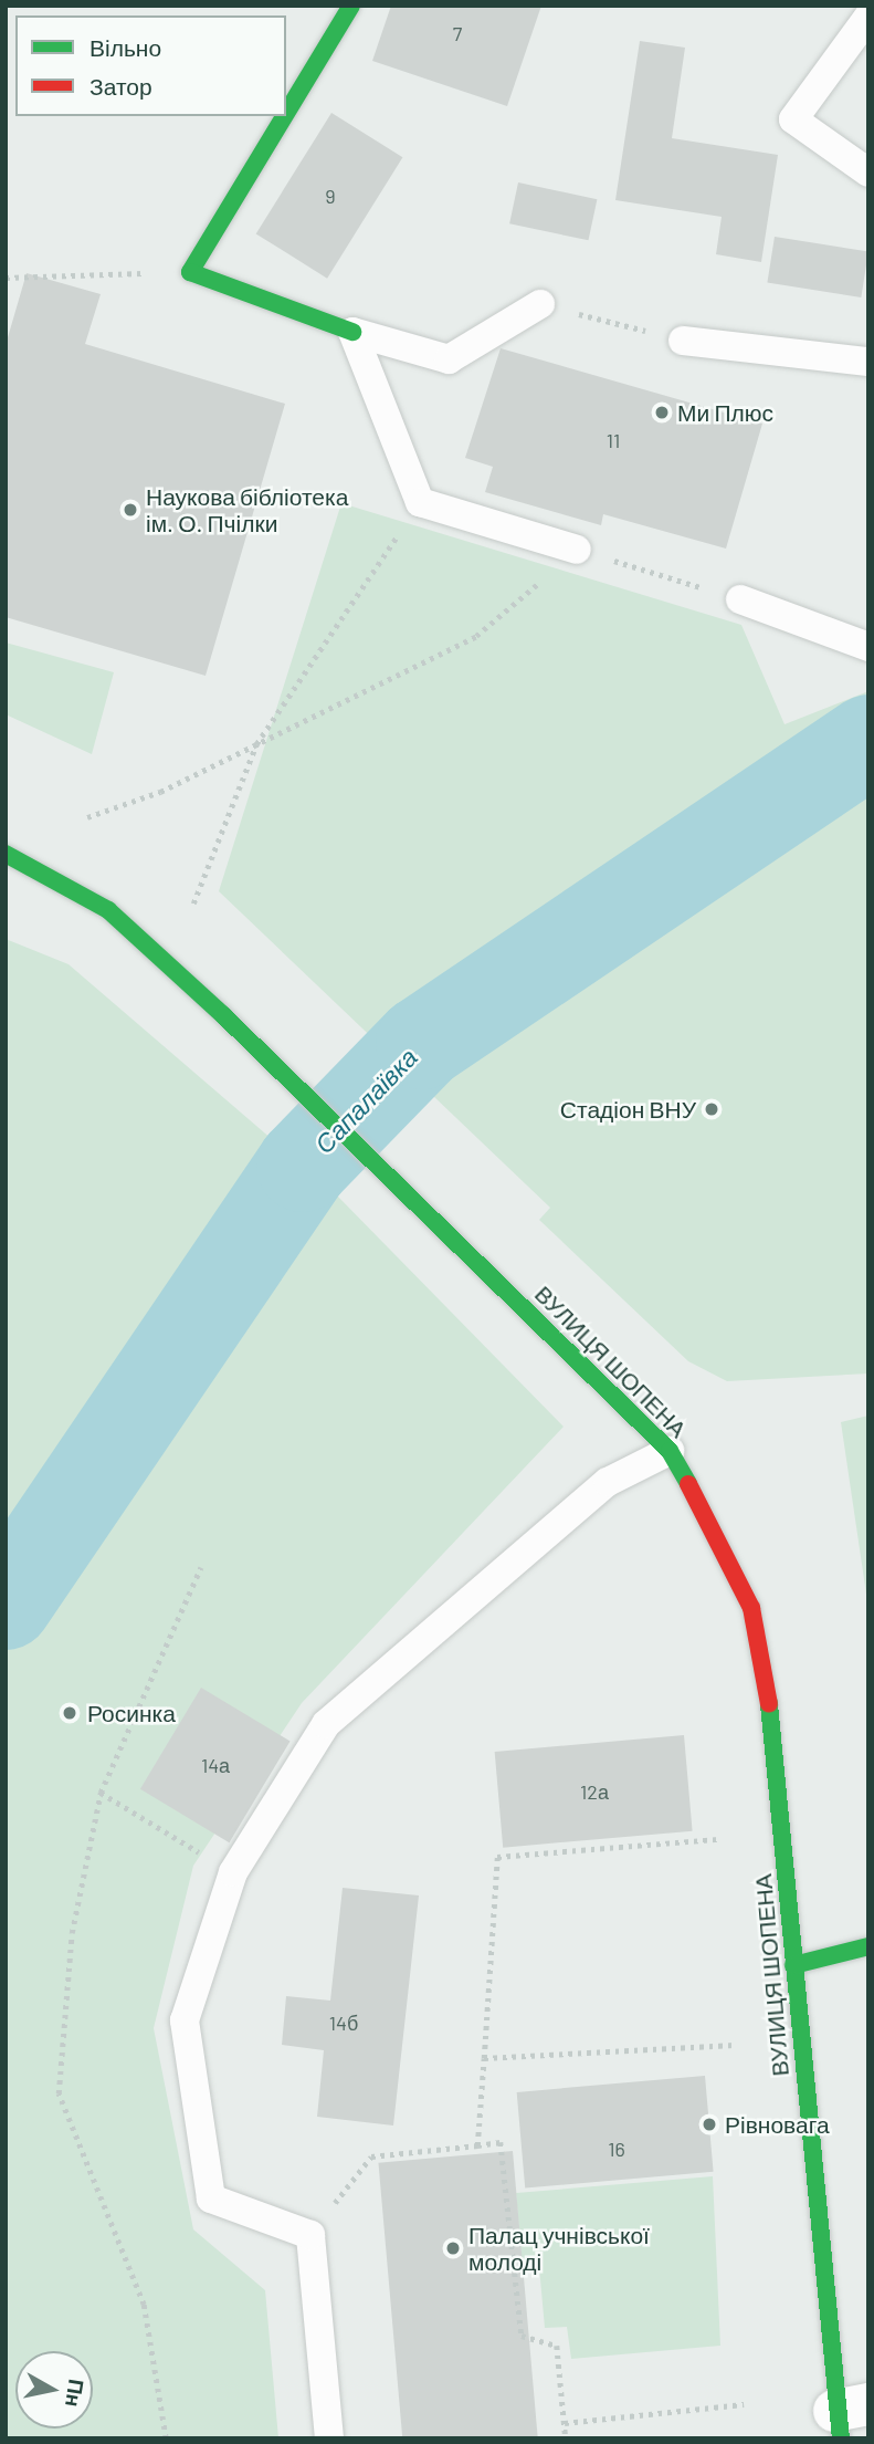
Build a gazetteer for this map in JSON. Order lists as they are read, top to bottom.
{
  "streets": {
    "street": ["ВУЛИЦЯ ШОПЕНА"]
  },
  "water": ["Сапалаївка"],
  "places": [
    "Ми Плюс",
    "Наукова бібліотека ім. О. Пчілки",
    "Стадіон ВНУ",
    "Росинка",
    "Рівновага",
    "Палац учнівської молоді"
  ],
  "house_numbers": [
    "7",
    "9",
    "11",
    "14а",
    "12а",
    "14б",
    "16"
  ],
  "legend": ["Вільно", "Затор"],
  "north": "right"
}
